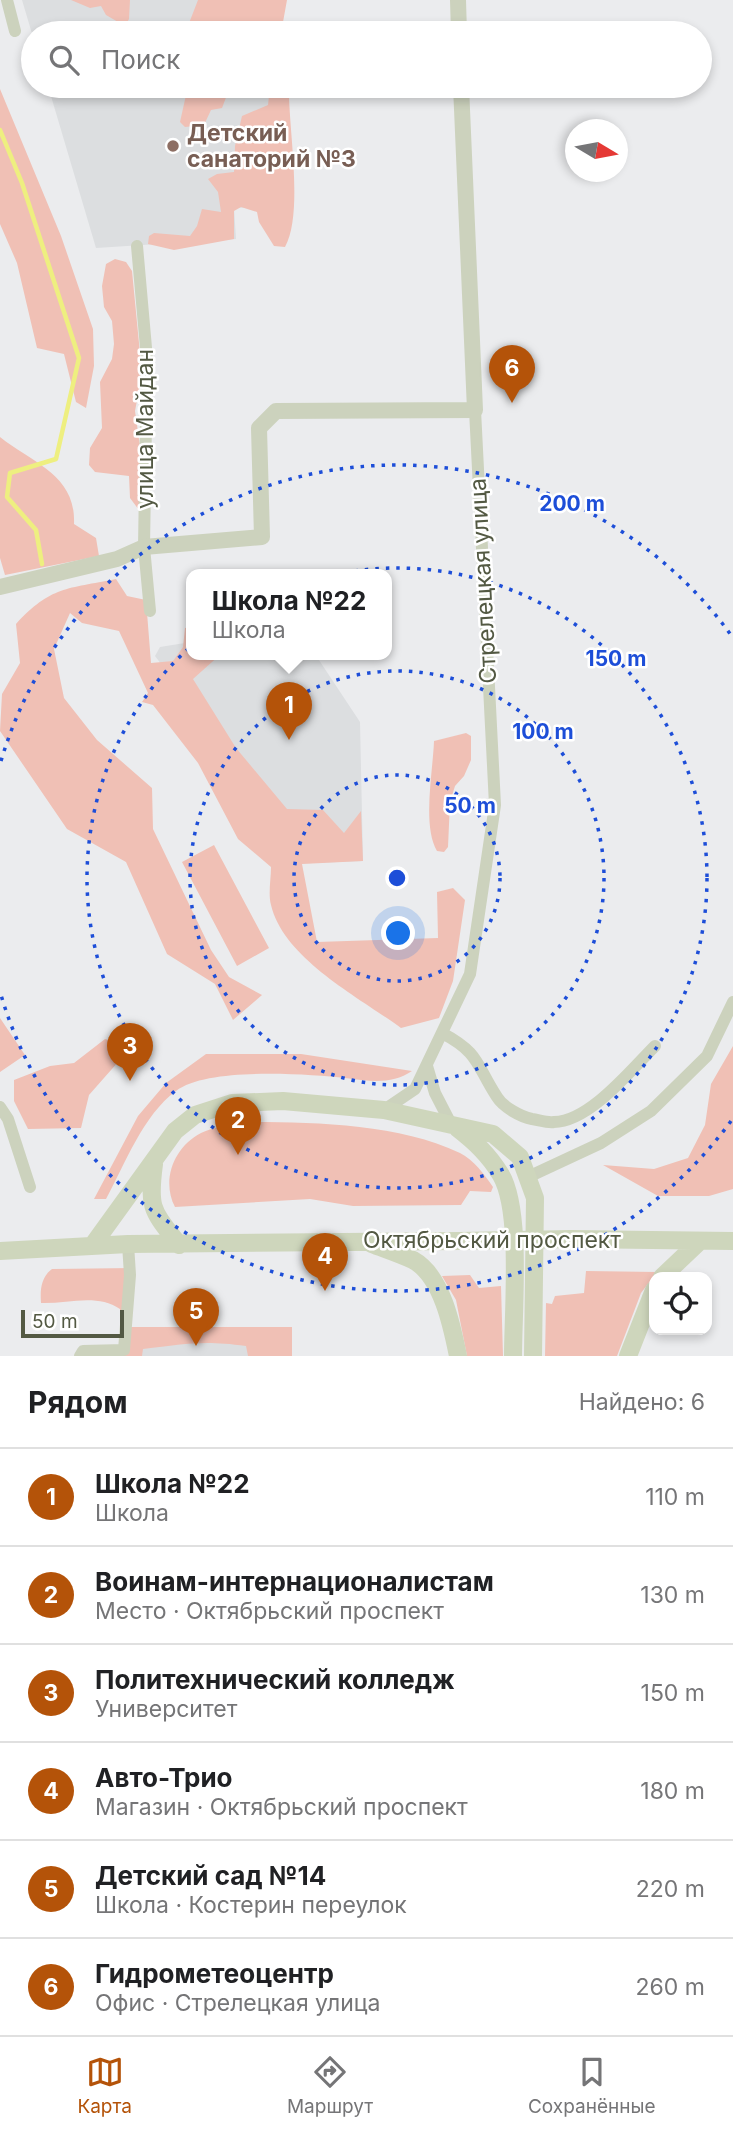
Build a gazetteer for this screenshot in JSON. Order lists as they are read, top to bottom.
{
  "streets": {
    "main road": ["Октябрьский проспект"],
    "street": ["улица Майдан", "Стрелецкая улица"]
  },
  "places": ["Детский санаторий №3"],
  "scale_bar": "50 m",
  "north": "right",
  "page": {
    "search": "Поиск",
    "pins": [
      "6",
      "1",
      "3",
      "2",
      "4",
      "5"
    ],
    "popup": ["Школа №22", "Школа"],
    "scale": "50 m",
    "heading": ["Рядом", "Найдено: 6"],
    "list": [
      {
        "mark": "1",
        "name": "Школа №22",
        "note": "Школа",
        "value": "110 m"
      },
      {
        "mark": "2",
        "name": "Воинам-интернационалистам",
        "note": "Место · Октябрьский проспект",
        "value": "130 m"
      },
      {
        "mark": "3",
        "name": "Политехнический колледж",
        "note": "Университет",
        "value": "150 m"
      },
      {
        "mark": "4",
        "name": "Авто-Трио",
        "note": "Магазин · Октябрьский проспект",
        "value": "180 m"
      },
      {
        "mark": "5",
        "name": "Детский сад №14",
        "note": "Школа · Костерин переулок",
        "value": "220 m"
      },
      {
        "mark": "6",
        "name": "Гидрометеоцентр",
        "note": "Офис · Стрелецкая улица",
        "value": "260 m"
      }
    ],
    "nav": ["Карта", "Маршрут", "Сохранённые"]
  },
  "rings": [
    "200 m",
    "150 m",
    "100 m",
    "50 m"
  ]
}
